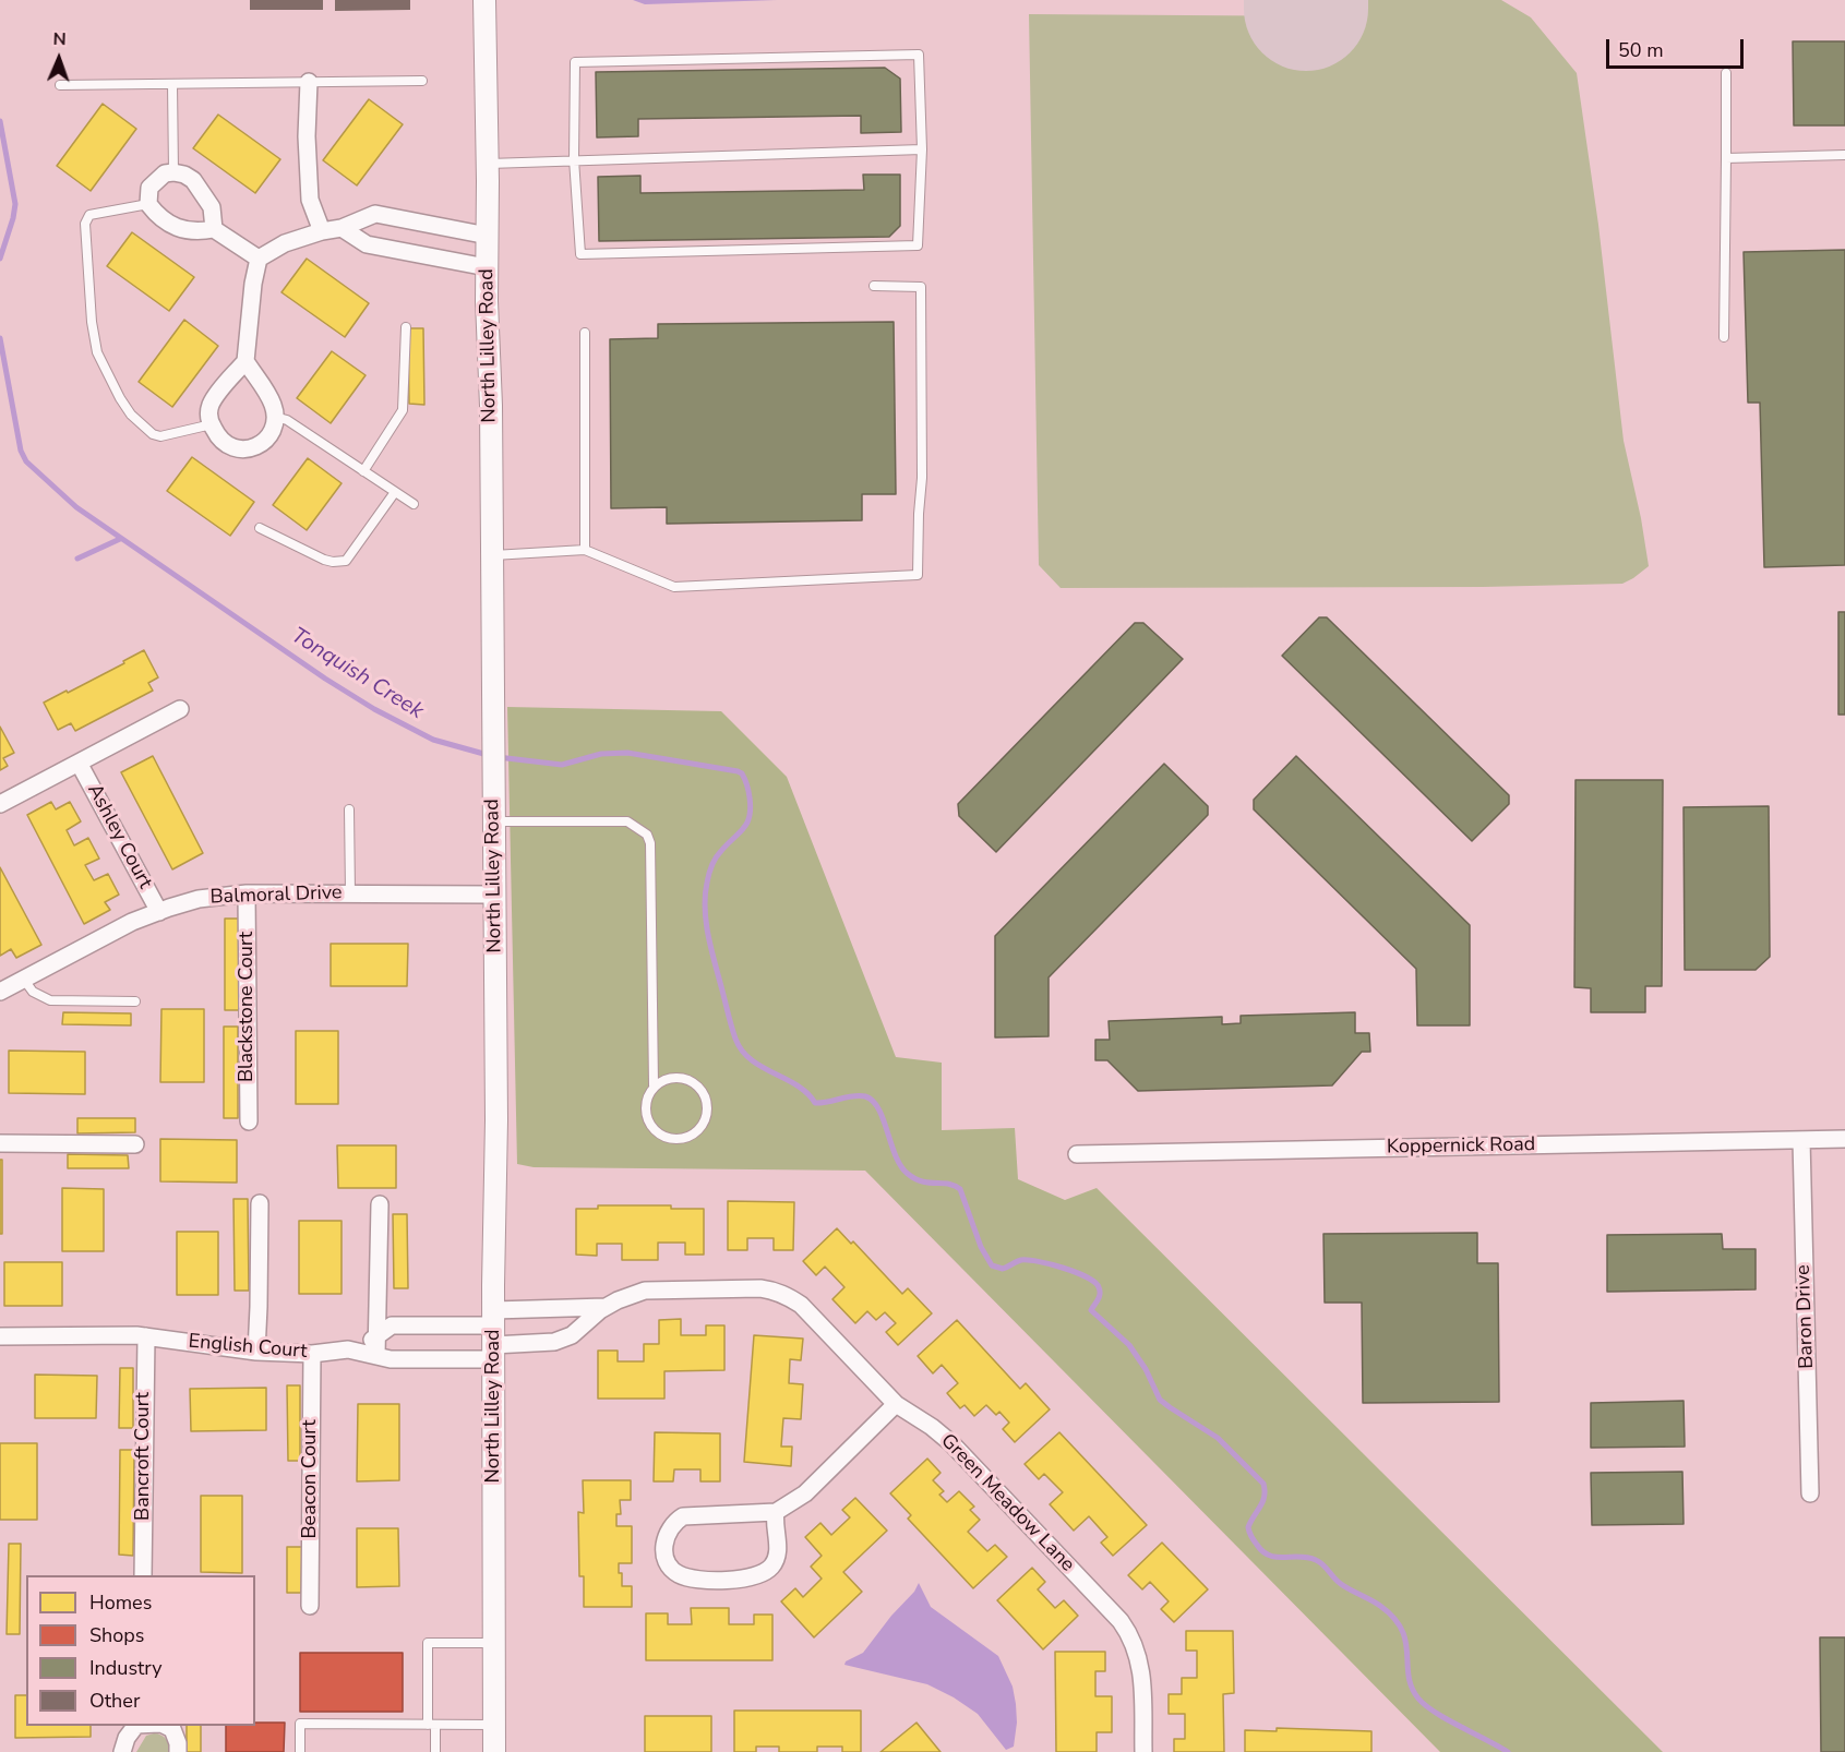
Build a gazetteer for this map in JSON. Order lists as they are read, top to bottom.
{
  "streets": {
    "street": [
      "North Lilley Road",
      "Ashley Court",
      "Balmoral Drive",
      "Blackstone Court",
      "Koppernick Road",
      "Baron Drive",
      "English Court",
      "Bancroft Court",
      "Beacon Court",
      "Green Meadow Lane"
    ]
  },
  "crossings": [
    ["North Lilley Road", "Balmoral Drive"],
    ["North Lilley Road", "English Court"],
    ["North Lilley Road", "Green Meadow Lane"],
    ["Ashley Court", "Balmoral Drive"],
    ["Balmoral Drive", "Blackstone Court"],
    ["Koppernick Road", "Baron Drive"],
    ["English Court", "Bancroft Court"],
    ["English Court", "Beacon Court"],
    ["English Court", "Green Meadow Lane"]
  ],
  "water": ["Tonquish Creek"],
  "legend": [
    "Homes",
    "Shops",
    "Industry",
    "Other"
  ],
  "scale_bar": "50 m",
  "north": "top"
}
